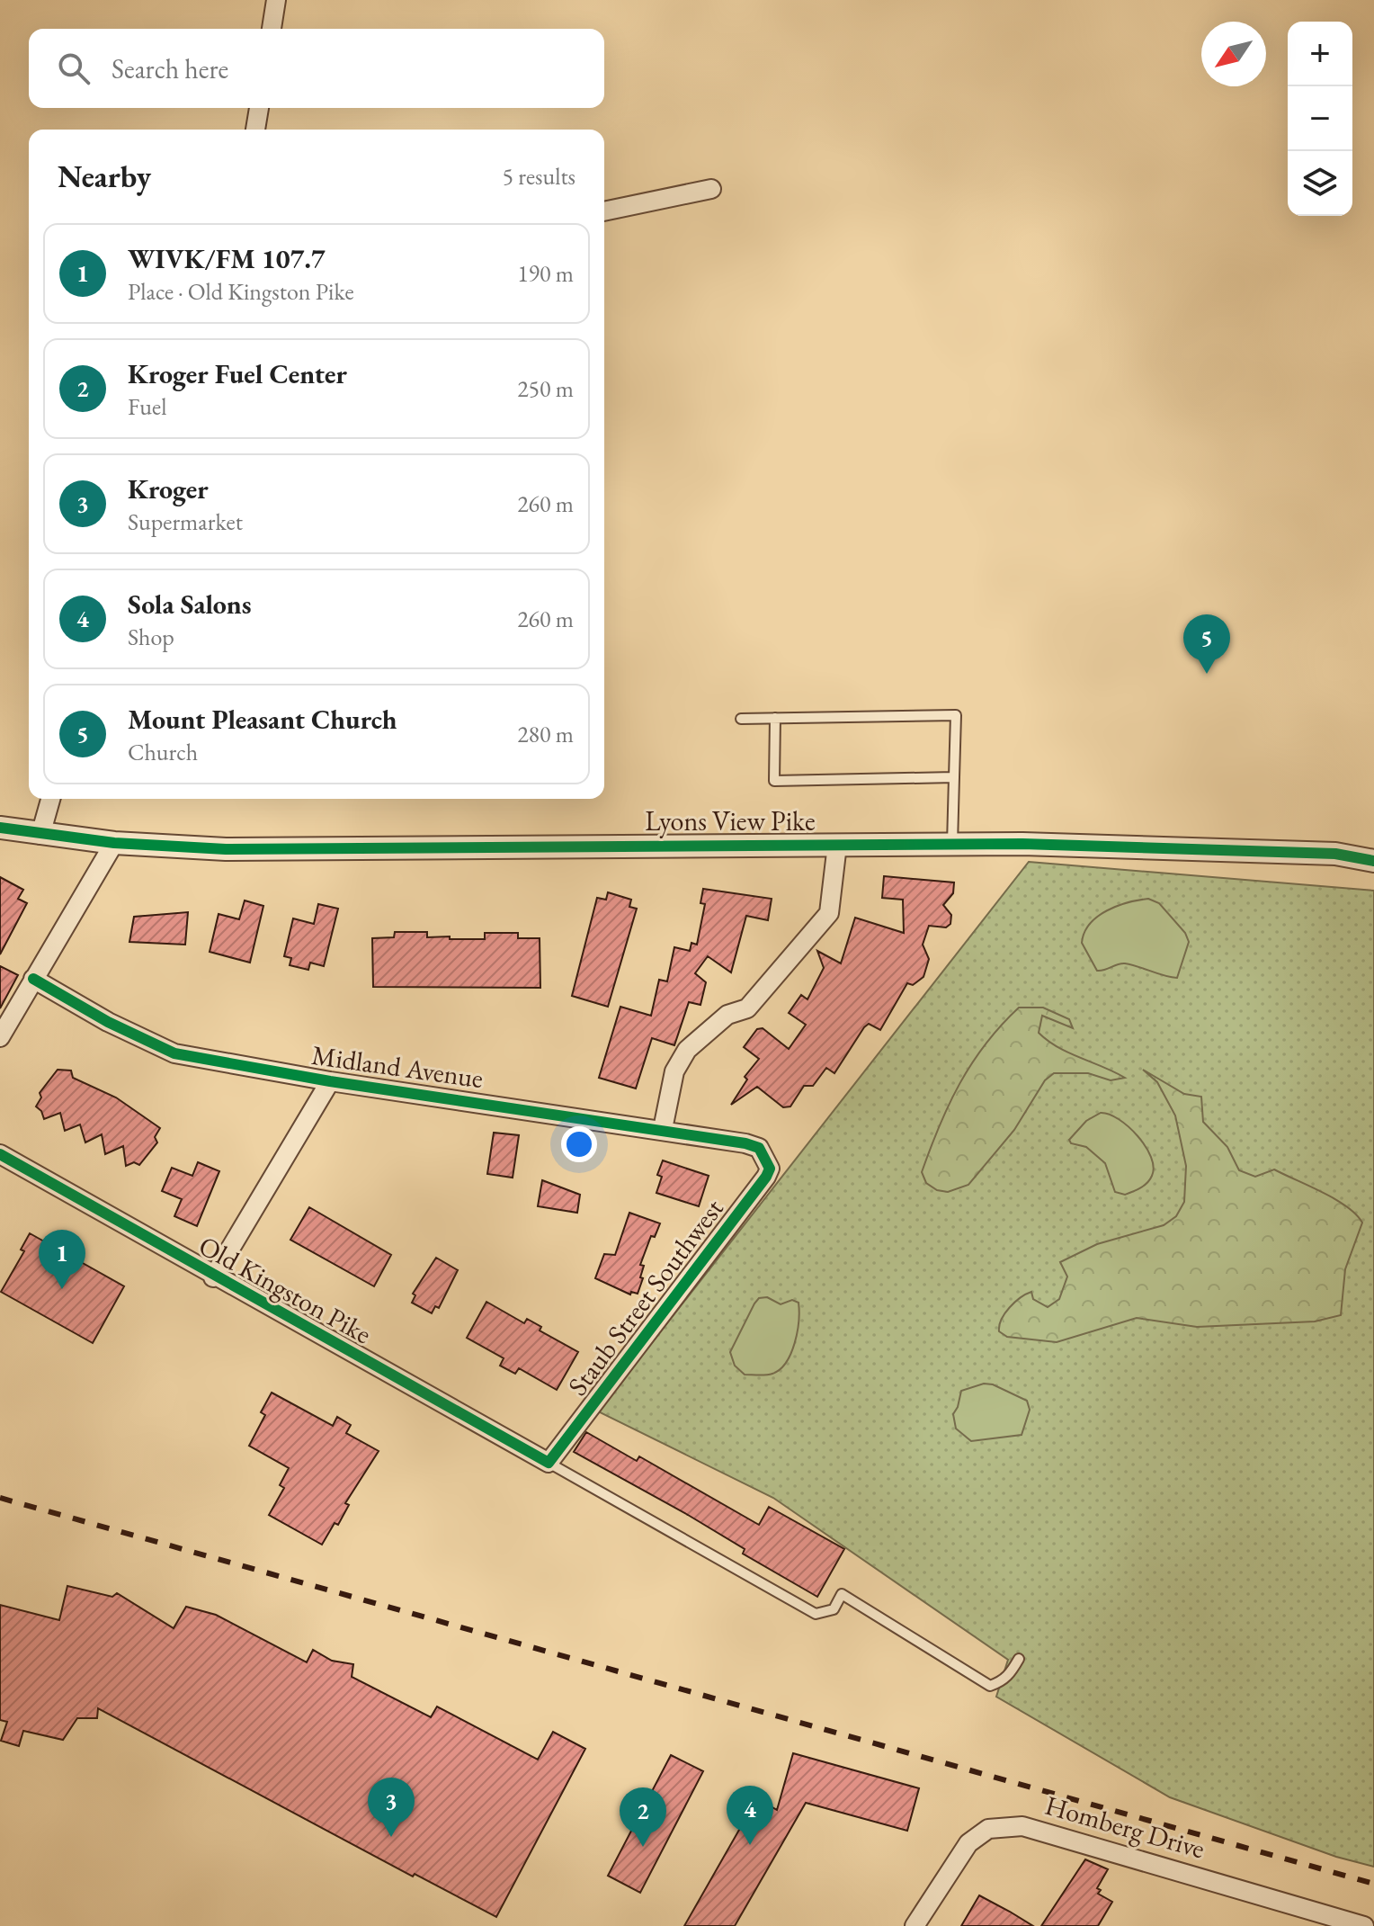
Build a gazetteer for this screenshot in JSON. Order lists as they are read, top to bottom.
{
  "streets": {
    "street": [
      "Lyons View Pike",
      "Midland Avenue",
      "Old Kingston Pike",
      "Staub Street Southwest",
      "Homberg Drive"
    ]
  },
  "crossings": [
    ["Midland Avenue", "Staub Street Southwest"],
    ["Old Kingston Pike", "Staub Street Southwest"]
  ],
  "north": "bottom left",
  "page": {
    "map_buttons": ["+", "−"],
    "search": "Search here",
    "heading": ["Nearby", "5 results"],
    "list": [
      {
        "mark": "1",
        "name": "WIVK/FM 107.7",
        "note": "Place · Old Kingston Pike",
        "value": "190 m"
      },
      {
        "mark": "2",
        "name": "Kroger Fuel Center",
        "note": "Fuel",
        "value": "250 m"
      },
      {
        "mark": "3",
        "name": "Kroger",
        "note": "Supermarket",
        "value": "260 m"
      },
      {
        "mark": "4",
        "name": "Sola Salons",
        "note": "Shop",
        "value": "260 m"
      },
      {
        "mark": "5",
        "name": "Mount Pleasant Church",
        "note": "Church",
        "value": "280 m"
      }
    ],
    "pins": [
      "5",
      "1",
      "3",
      "4",
      "2"
    ]
  }
}
